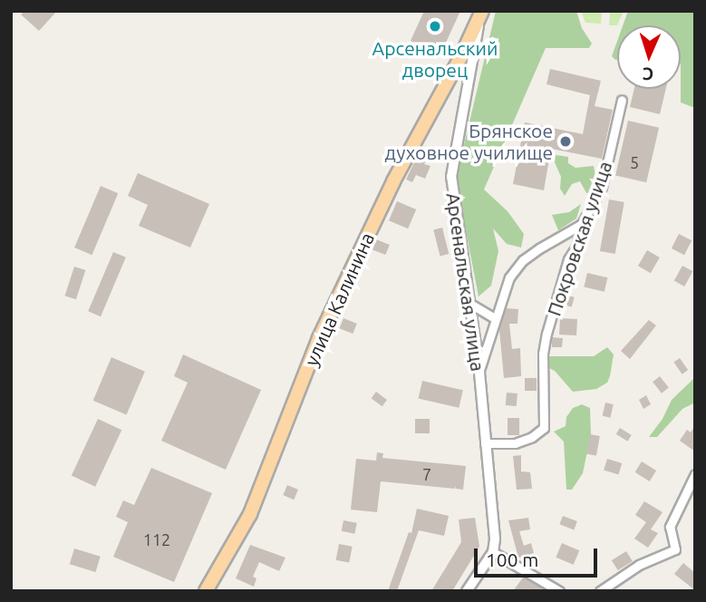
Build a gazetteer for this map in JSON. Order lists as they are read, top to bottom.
{
  "streets": {
    "main road": ["улица Калинина"],
    "street": ["Покровская улица", "Арсенальская улица"]
  },
  "crossings": [
    ["Покровская улица", "Арсенальская улица"],
    ["Арсенальская улица", "улица Калинина"]
  ],
  "places": ["Арсенальский дворец", "Брянское духовное училище"],
  "house_numbers": ["5", "7", "112"],
  "scale_bar": "100 m",
  "north": "bottom"
}
